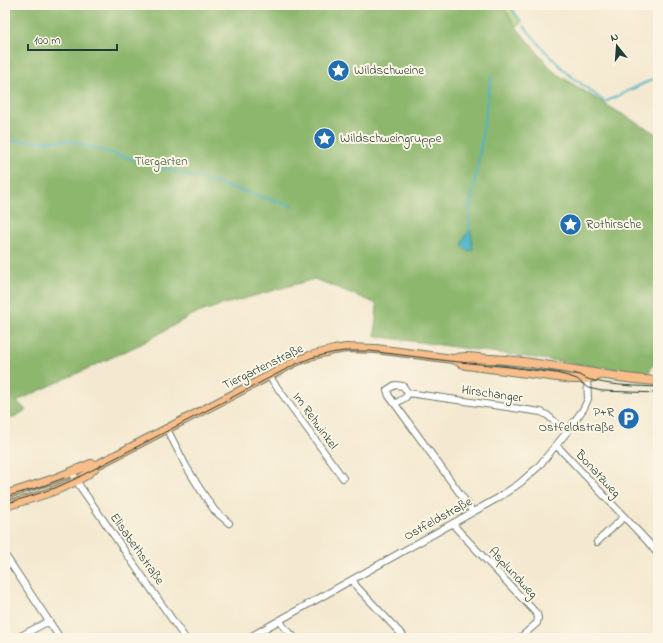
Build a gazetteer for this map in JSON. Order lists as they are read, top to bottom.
{
  "streets": {
    "main road": ["Tiergartenstraße"],
    "street": [
      "Hirschanger",
      "Im Rehwinkel",
      "Bonatzweg",
      "Ostfeldstraße",
      "Elisabethstraße",
      "Asplundweg"
    ]
  },
  "crossings": [
    ["Tiergartenstraße", "Im Rehwinkel"],
    ["Tiergartenstraße", "Ostfeldstraße"],
    ["Tiergartenstraße", "Elisabethstraße"],
    ["Hirschanger", "Ostfeldstraße"],
    ["Bonatzweg", "Ostfeldstraße"],
    ["Ostfeldstraße", "Asplundweg"]
  ],
  "parks": ["Tiergarten"],
  "places": {
    "place": ["Wildschweine", "Wildschweingruppe", "Rothirsche"],
    "parking": ["P+R Ostfeldstraße"]
  },
  "scale_bar": "100 m",
  "north": "top"
}
